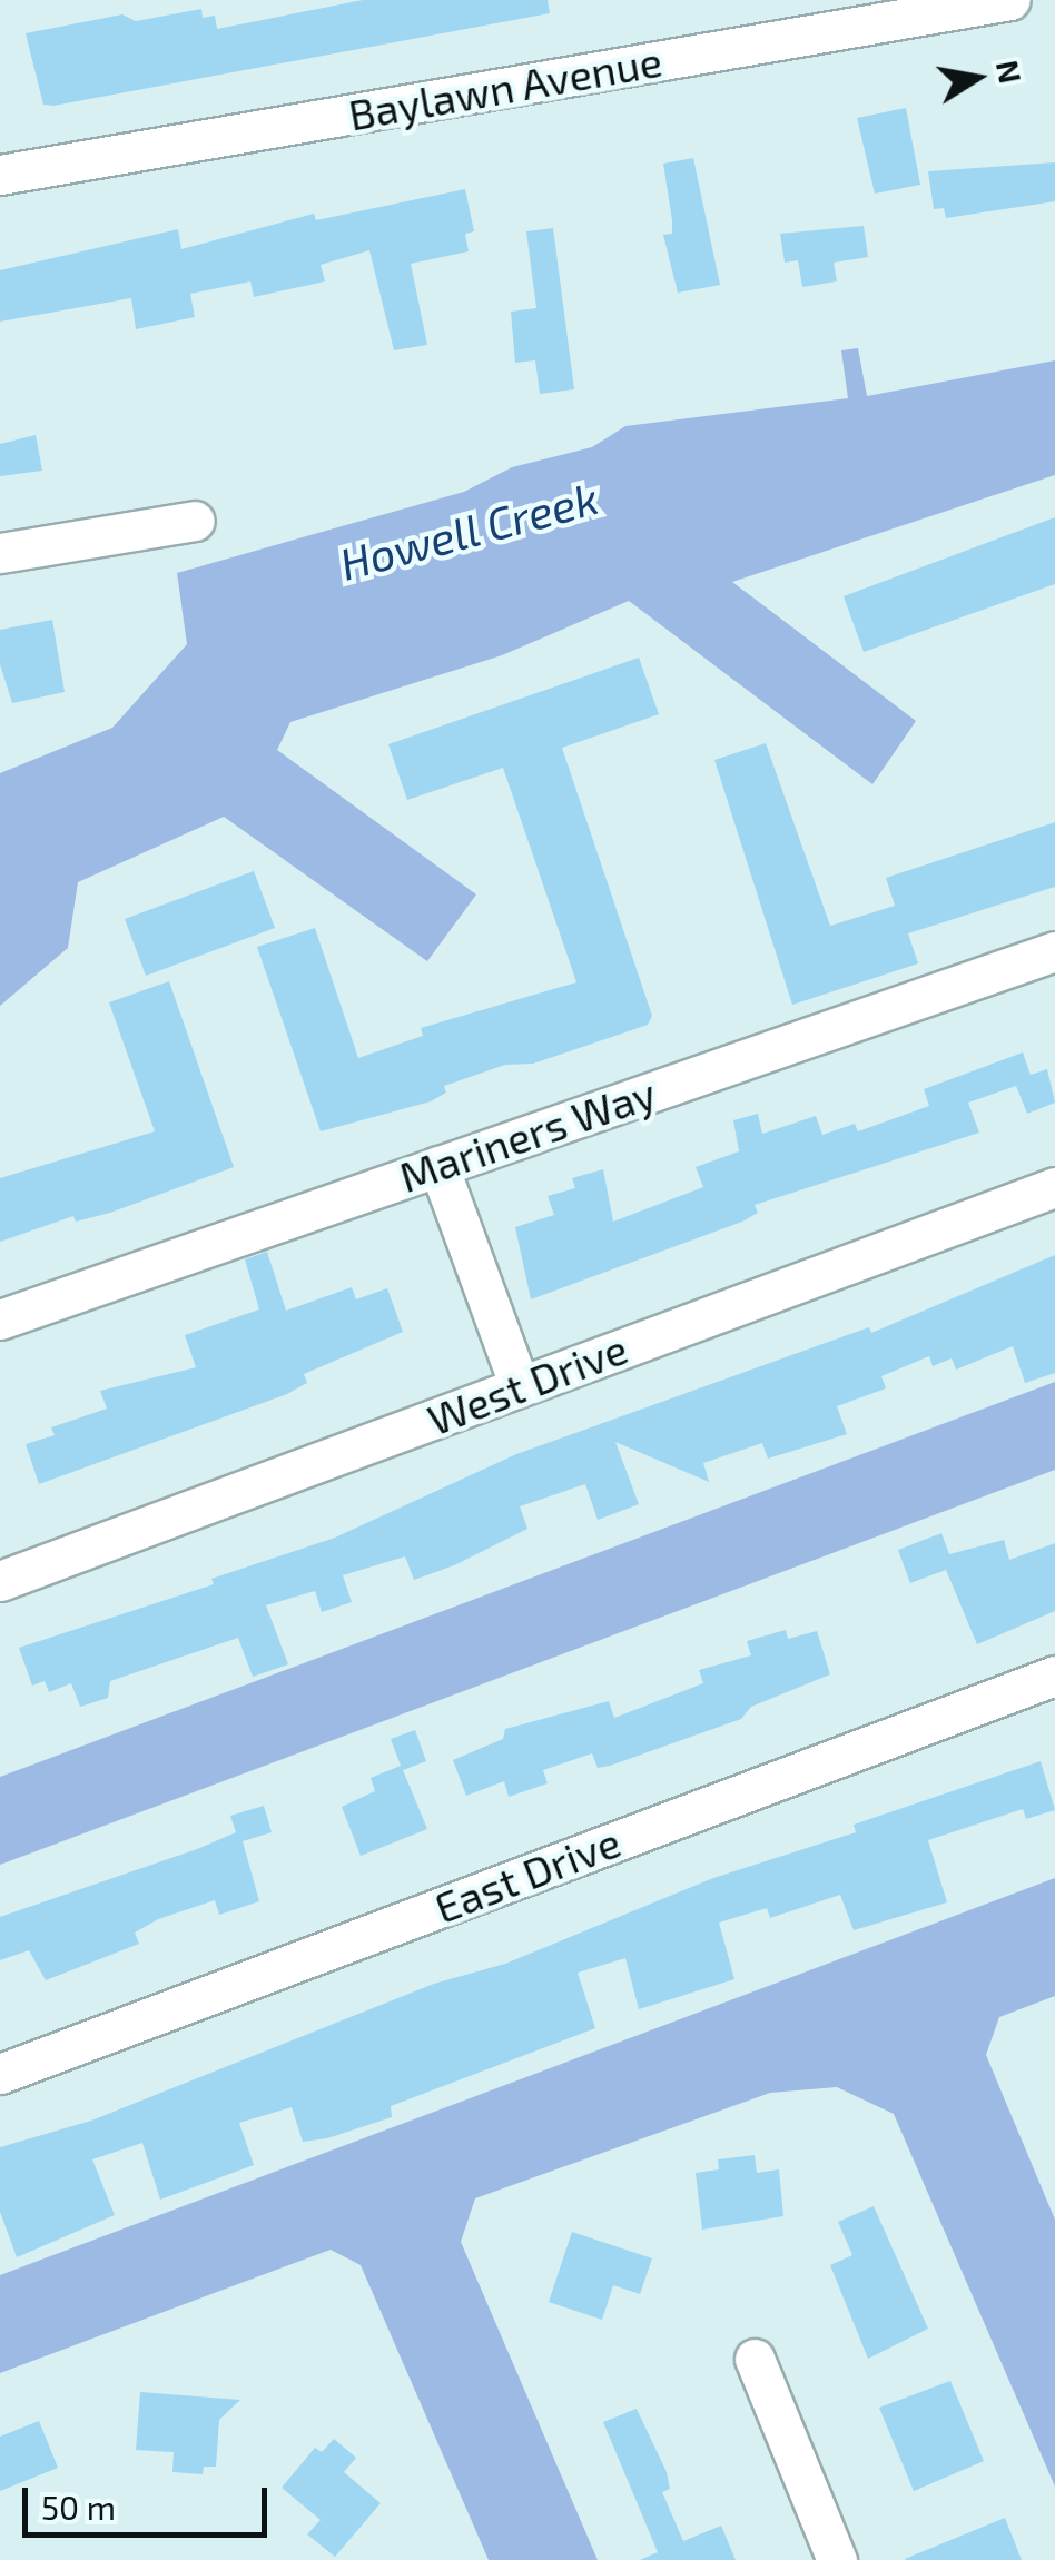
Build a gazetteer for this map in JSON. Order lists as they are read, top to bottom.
{
  "streets": {
    "street": [
      "Baylawn Avenue",
      "Mariners Way",
      "West Drive",
      "East Drive"
    ]
  },
  "water": ["Howell Creek"],
  "scale_bar": "50 m",
  "north": "right"
}
